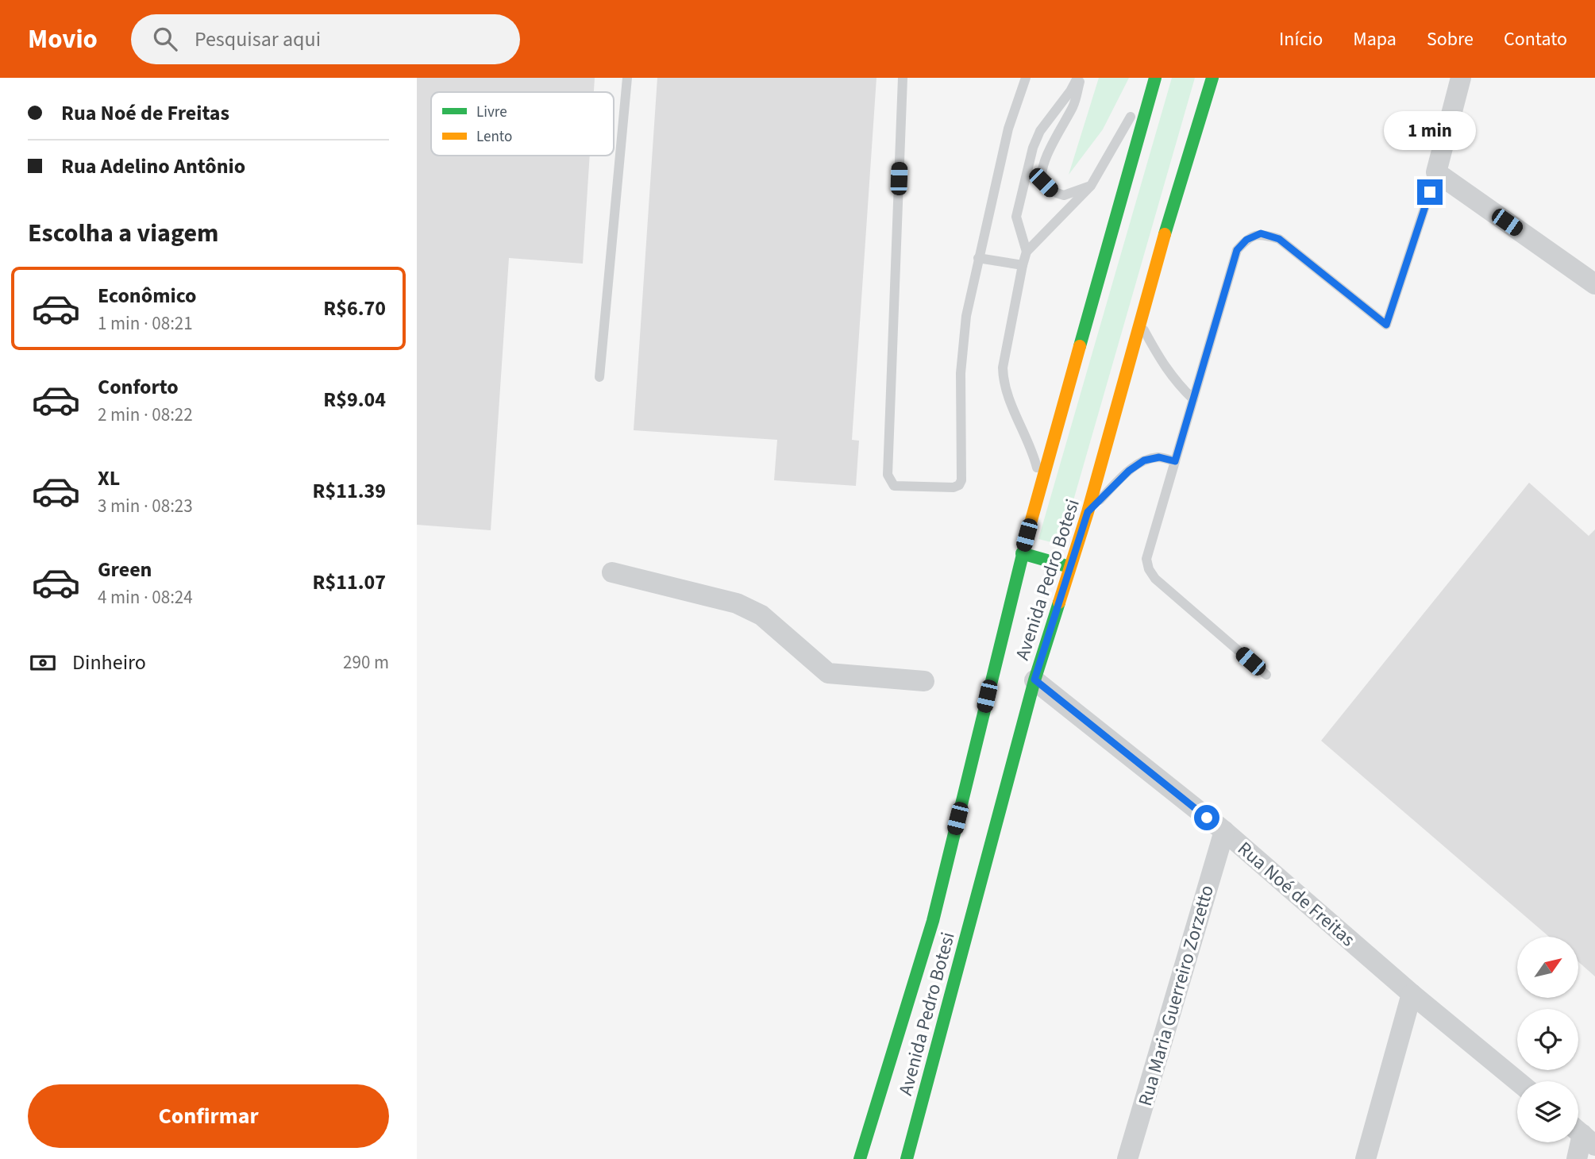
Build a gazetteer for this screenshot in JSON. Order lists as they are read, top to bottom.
{
  "streets": {
    "main road": ["Avenida Pedro Botesi"],
    "street": ["Rua Noé de Freitas", "Rua Maria Guerreiro Zorzetto"]
  },
  "crossings": [
    ["Avenida Pedro Botesi", "Rua Noé de Freitas"],
    ["Rua Noé de Freitas", "Rua Maria Guerreiro Zorzetto"]
  ],
  "legend": ["Livre", "Lento"],
  "north": "top right",
  "page": {
    "header": "Movio",
    "search": "Pesquisar aqui",
    "nav": [
      "Início",
      "Mapa",
      "Sobre",
      "Contato"
    ],
    "banner": ["Rua Noé de Freitas", "Rua Adelino Antônio"],
    "bubble": "1 min",
    "heading": "Escolha a viagem",
    "list": [
      {
        "name": "Econômico",
        "note": "1 min · 08:21",
        "value": "R$6.70"
      },
      {
        "name": "Conforto",
        "note": "2 min · 08:22",
        "value": "R$9.04"
      },
      {
        "name": "XL",
        "note": "3 min · 08:23",
        "value": "R$11.39"
      },
      {
        "name": "Green",
        "note": "4 min · 08:24",
        "value": "R$11.07"
      }
    ],
    "pay": ["Dinheiro", "290 m"],
    "buttons": "Confirmar"
  }
}
